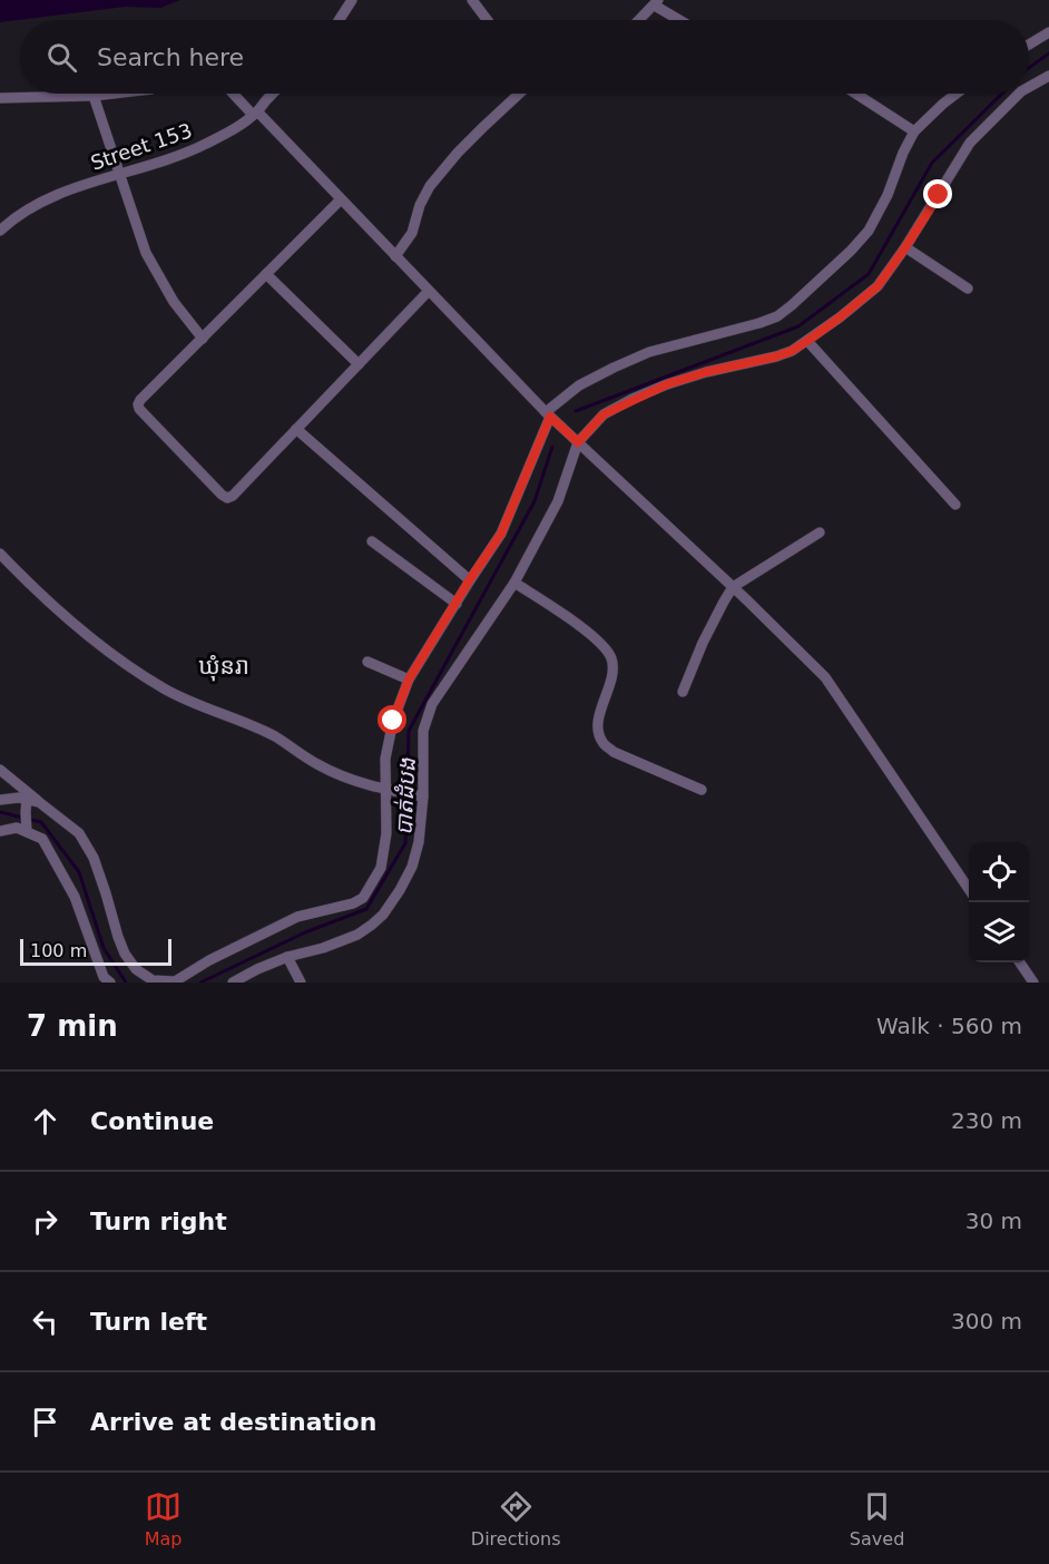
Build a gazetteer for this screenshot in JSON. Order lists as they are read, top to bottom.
{
  "streets": {
    "street": ["Street 153"]
  },
  "districts": ["ឃុំនរា"],
  "water": ["បាត់ដំបង"],
  "scale_bar": "100 m",
  "page": {
    "search": "Search here",
    "scale": "100 m",
    "heading": ["7 min", "Walk · 560 m"],
    "list": [
      ["Continue", "230 m"],
      ["Turn right", "30 m"],
      ["Turn left", "300 m"],
      "Arrive at destination"
    ],
    "nav": ["Map", "Directions", "Saved"]
  }
}
